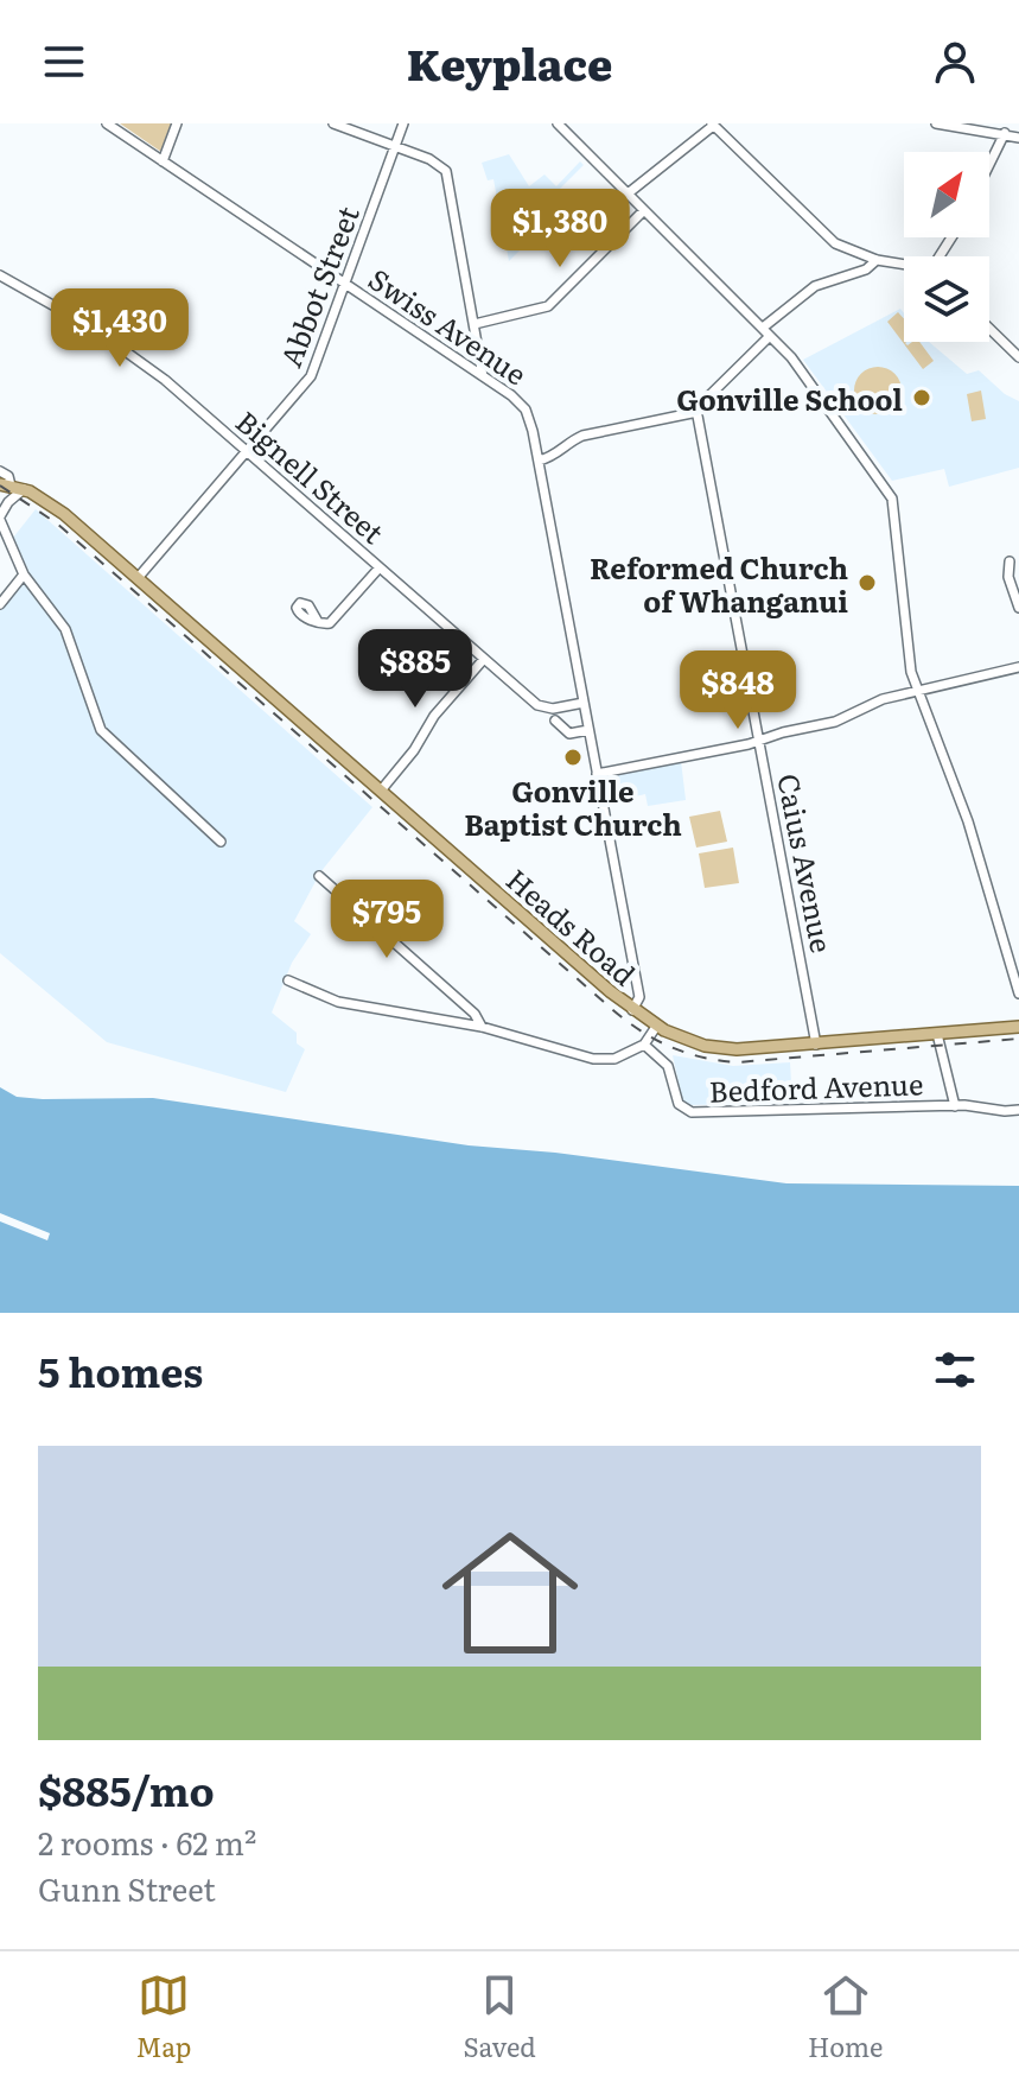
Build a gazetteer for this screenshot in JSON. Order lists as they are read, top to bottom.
{
  "streets": {
    "main road": ["Heads Road"],
    "street": [
      "Abbot Street",
      "Swiss Avenue",
      "Bignell Street",
      "Caius Avenue",
      "Bedford Avenue"
    ]
  },
  "crossings": [
    ["Abbot Street", "Swiss Avenue"],
    ["Abbot Street", "Bignell Street"],
    ["Abbot Street", "Heads Road"],
    ["Caius Avenue", "Heads Road"],
    ["Heads Road", "Bedford Avenue"]
  ],
  "places": ["Gonville School", "Reformed Church of Whanganui", "Gonville Baptist Church"],
  "north": "top right",
  "page": {
    "header": "Keyplace",
    "price": [
      "$1,380",
      "$1,430",
      "$885",
      "$848",
      "$795"
    ],
    "heading": "5 homes",
    "list": [
      {
        "name": "$885/mo",
        "note": "2 rooms · 62 m² · Gunn Street"
      }
    ],
    "tabs": ["Map", "Saved", "Home"]
  }
}
